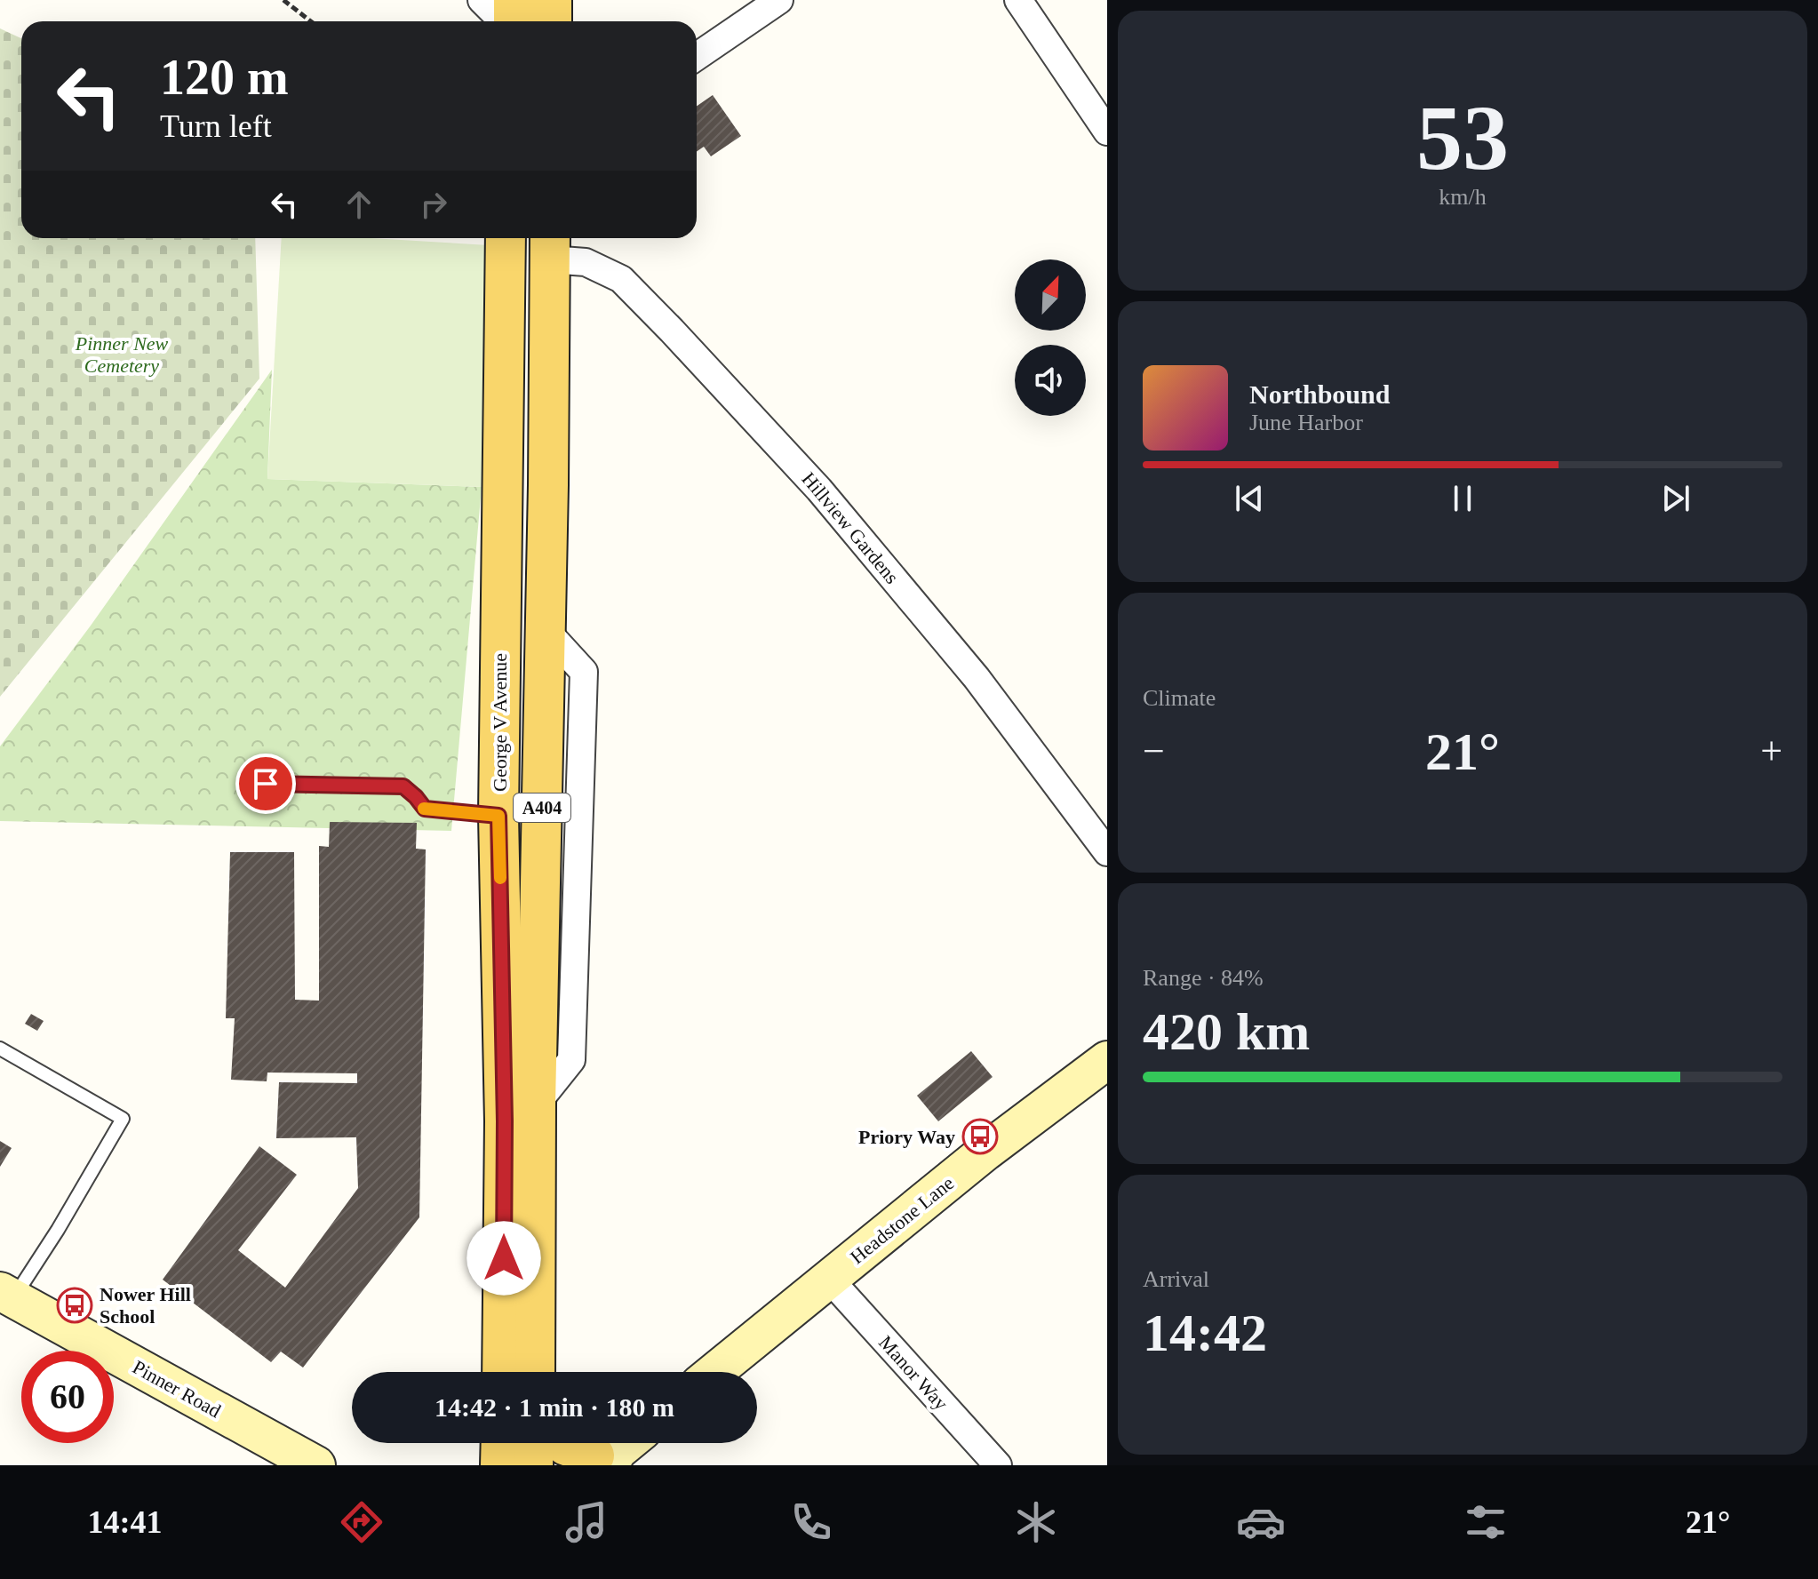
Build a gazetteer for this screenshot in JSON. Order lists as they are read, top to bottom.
{
  "streets": {
    "main road": ["George V Avenue", "A404"],
    "street": [
      "Hillview Gardens",
      "Headstone Lane",
      "Manor Way",
      "Pinner Road"
    ]
  },
  "crossings": [
    ["Hillview Gardens", "A404"],
    ["Headstone Lane", "Manor Way"]
  ],
  "parks": ["Pinner New Cemetery"],
  "places": {
    "bus stop": ["Priory Way", "Nower Hill School"]
  },
  "north": "top right",
  "page": {
    "tile": [
      ["53", "km/h"],
      "Climate",
      ["Range · 84%", "420 km"],
      ["Arrival", "14:42"]
    ],
    "turn": ["120 m", "Turn left"],
    "song": ["Northbound", "June Harbor"],
    "heat": ["−", "21°", "+"],
    "limit": "60",
    "trip": "14:42 · 1 min · 180 m",
    "tabs": ["14:41", "21°"]
  }
}
